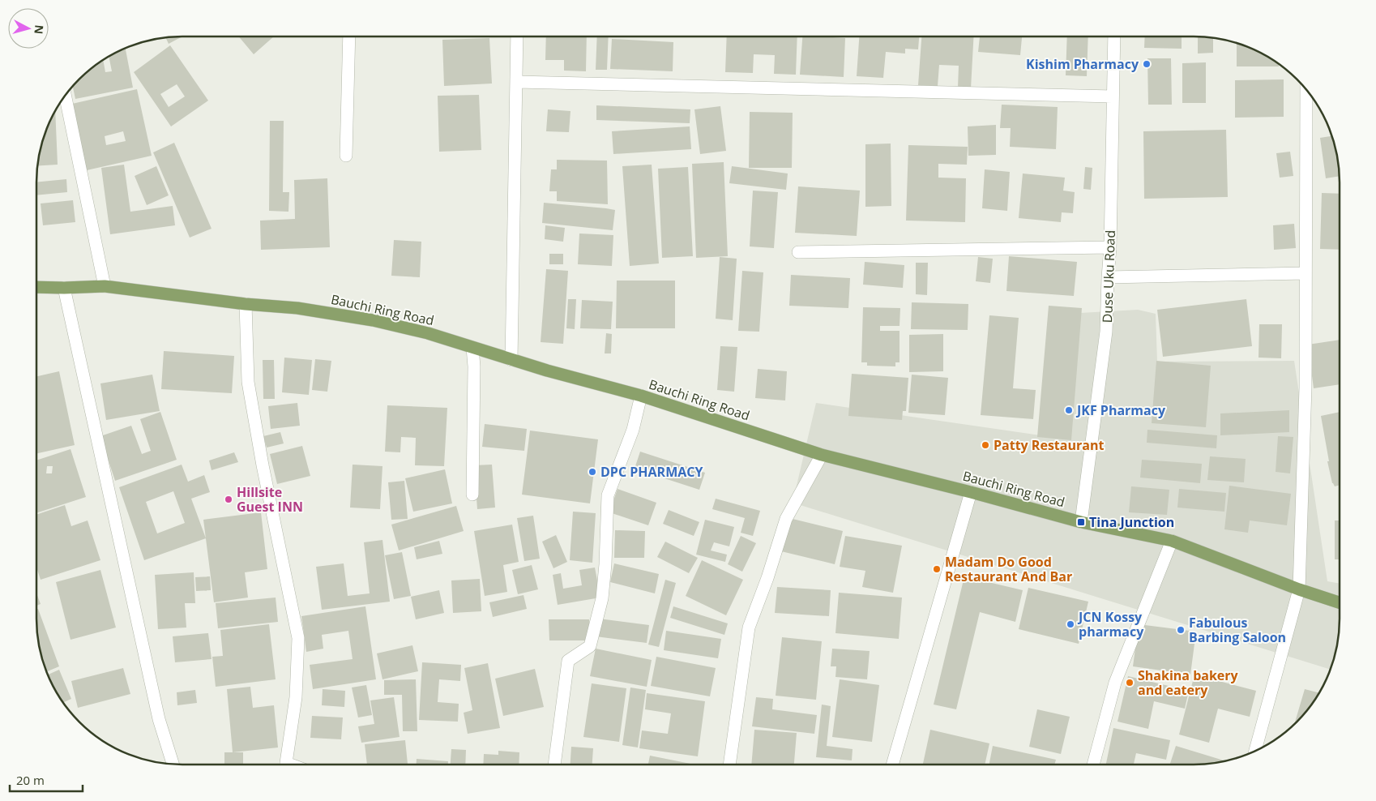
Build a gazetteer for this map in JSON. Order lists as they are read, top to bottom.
{
  "streets": {
    "main road": ["Bauchi Ring Road"],
    "street": ["Duse Uku Road"]
  },
  "crossings": [
    ["Duse Uku Road", "Bauchi Ring Road"]
  ],
  "places": {
    "other": [
      "Kishim Pharmacy",
      "JKF Pharmacy",
      "Patty Restaurant",
      "DPC PHARMACY",
      "Hillsite Guest INN",
      "Madam Do Good Restaurant And Bar",
      "JCN Kossy pharmacy",
      "Fabulous Barbing Saloon",
      "Shakina bakery and eatery"
    ],
    "transit": ["Tina Junction"]
  },
  "scale_bar": "20 m",
  "north": "right"
}
